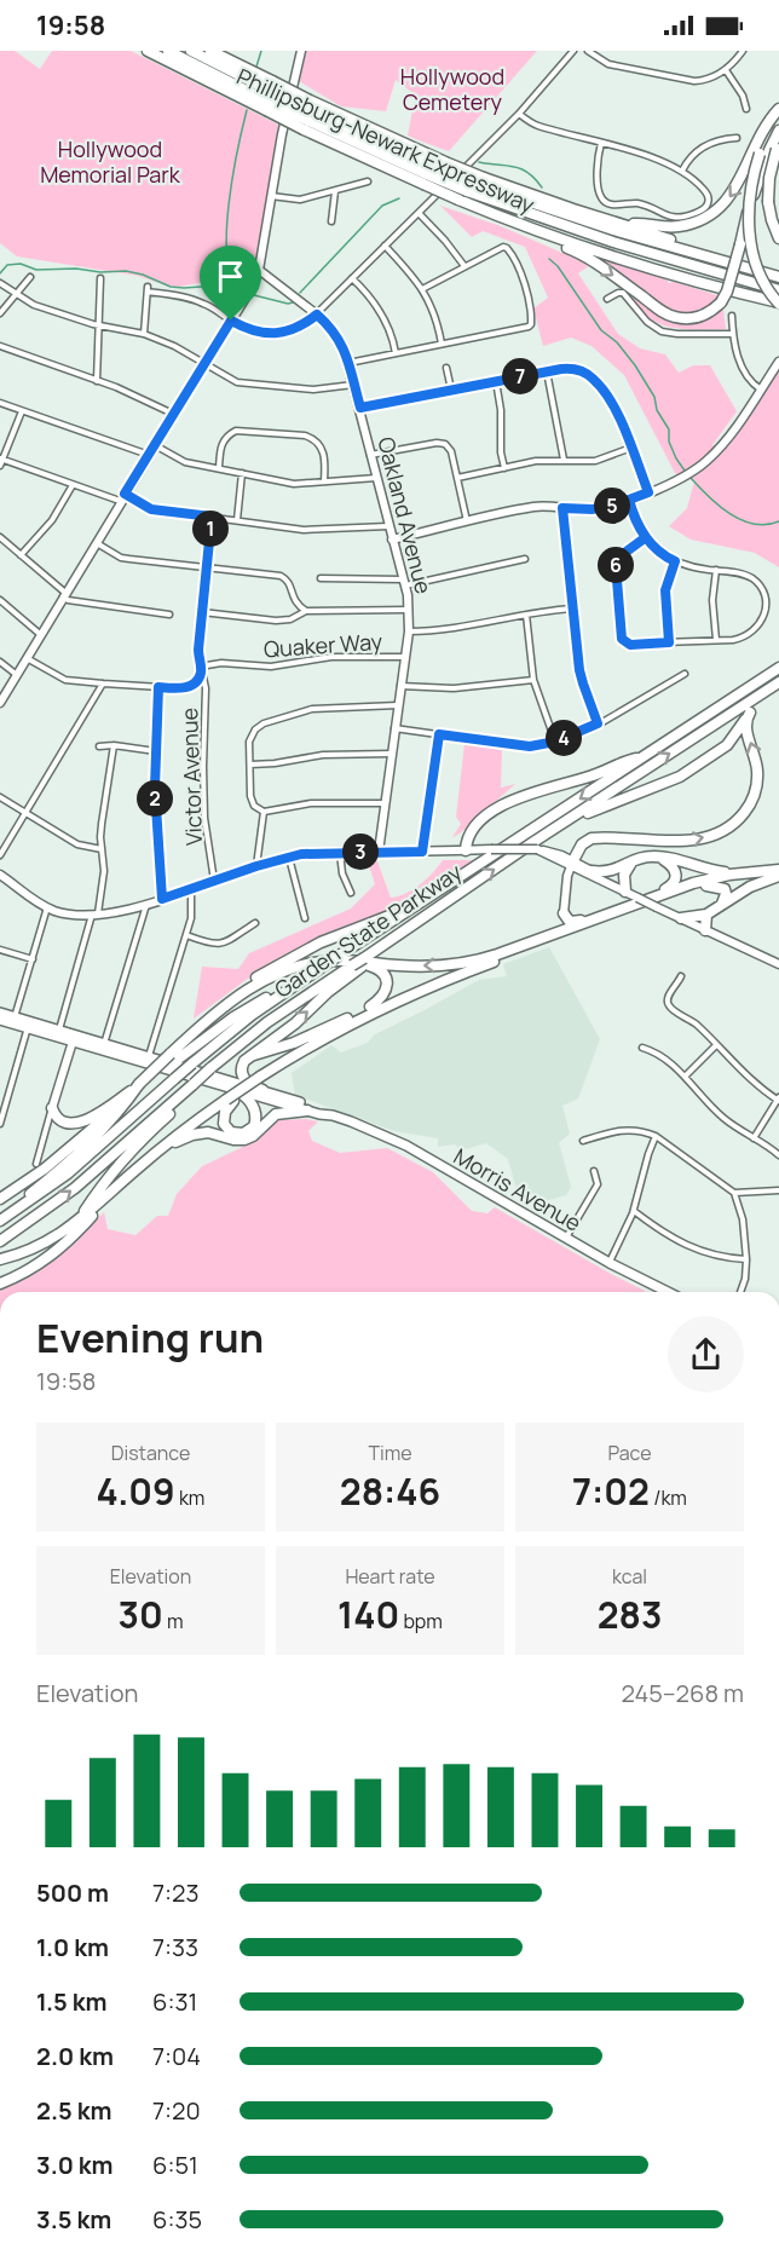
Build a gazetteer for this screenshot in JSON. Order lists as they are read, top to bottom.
{
  "streets": {
    "highway": ["Phillipsburg-Newark Expressway", "Garden State Parkway"],
    "main road": ["Morris Avenue"],
    "street": ["Oakland Avenue", "Quaker Way", "Victor Avenue"]
  },
  "crossings": [
    ["Oakland Avenue", "Quaker Way"],
    ["Quaker Way", "Victor Avenue"]
  ],
  "parks": ["Hollywood Cemetery", "Hollywood Memorial Park"],
  "page": {
    "status": "19:58",
    "pins": [
      "7",
      "5",
      "1",
      "6",
      "4",
      "2",
      "3"
    ],
    "heading": ["Evening run", "19:58"],
    "stats": [
      ["Distance", "4.09 km"],
      ["Time", "28:46"],
      ["Pace", "7:02 /km"],
      ["Elevation", "30 m"],
      ["Heart rate", "140 bpm"],
      ["kcal", "283"]
    ],
    "chart": ["Elevation", "245–268 m"],
    "list": [
      {
        "name": "500 m",
        "note": "7:23"
      },
      {
        "name": "1.0 km",
        "note": "7:33"
      },
      {
        "name": "1.5 km",
        "note": "6:31"
      },
      {
        "name": "2.0 km",
        "note": "7:04"
      },
      {
        "name": "2.5 km",
        "note": "7:20"
      },
      {
        "name": "3.0 km",
        "note": "6:51"
      },
      {
        "name": "3.5 km",
        "note": "6:35"
      }
    ]
  }
}
